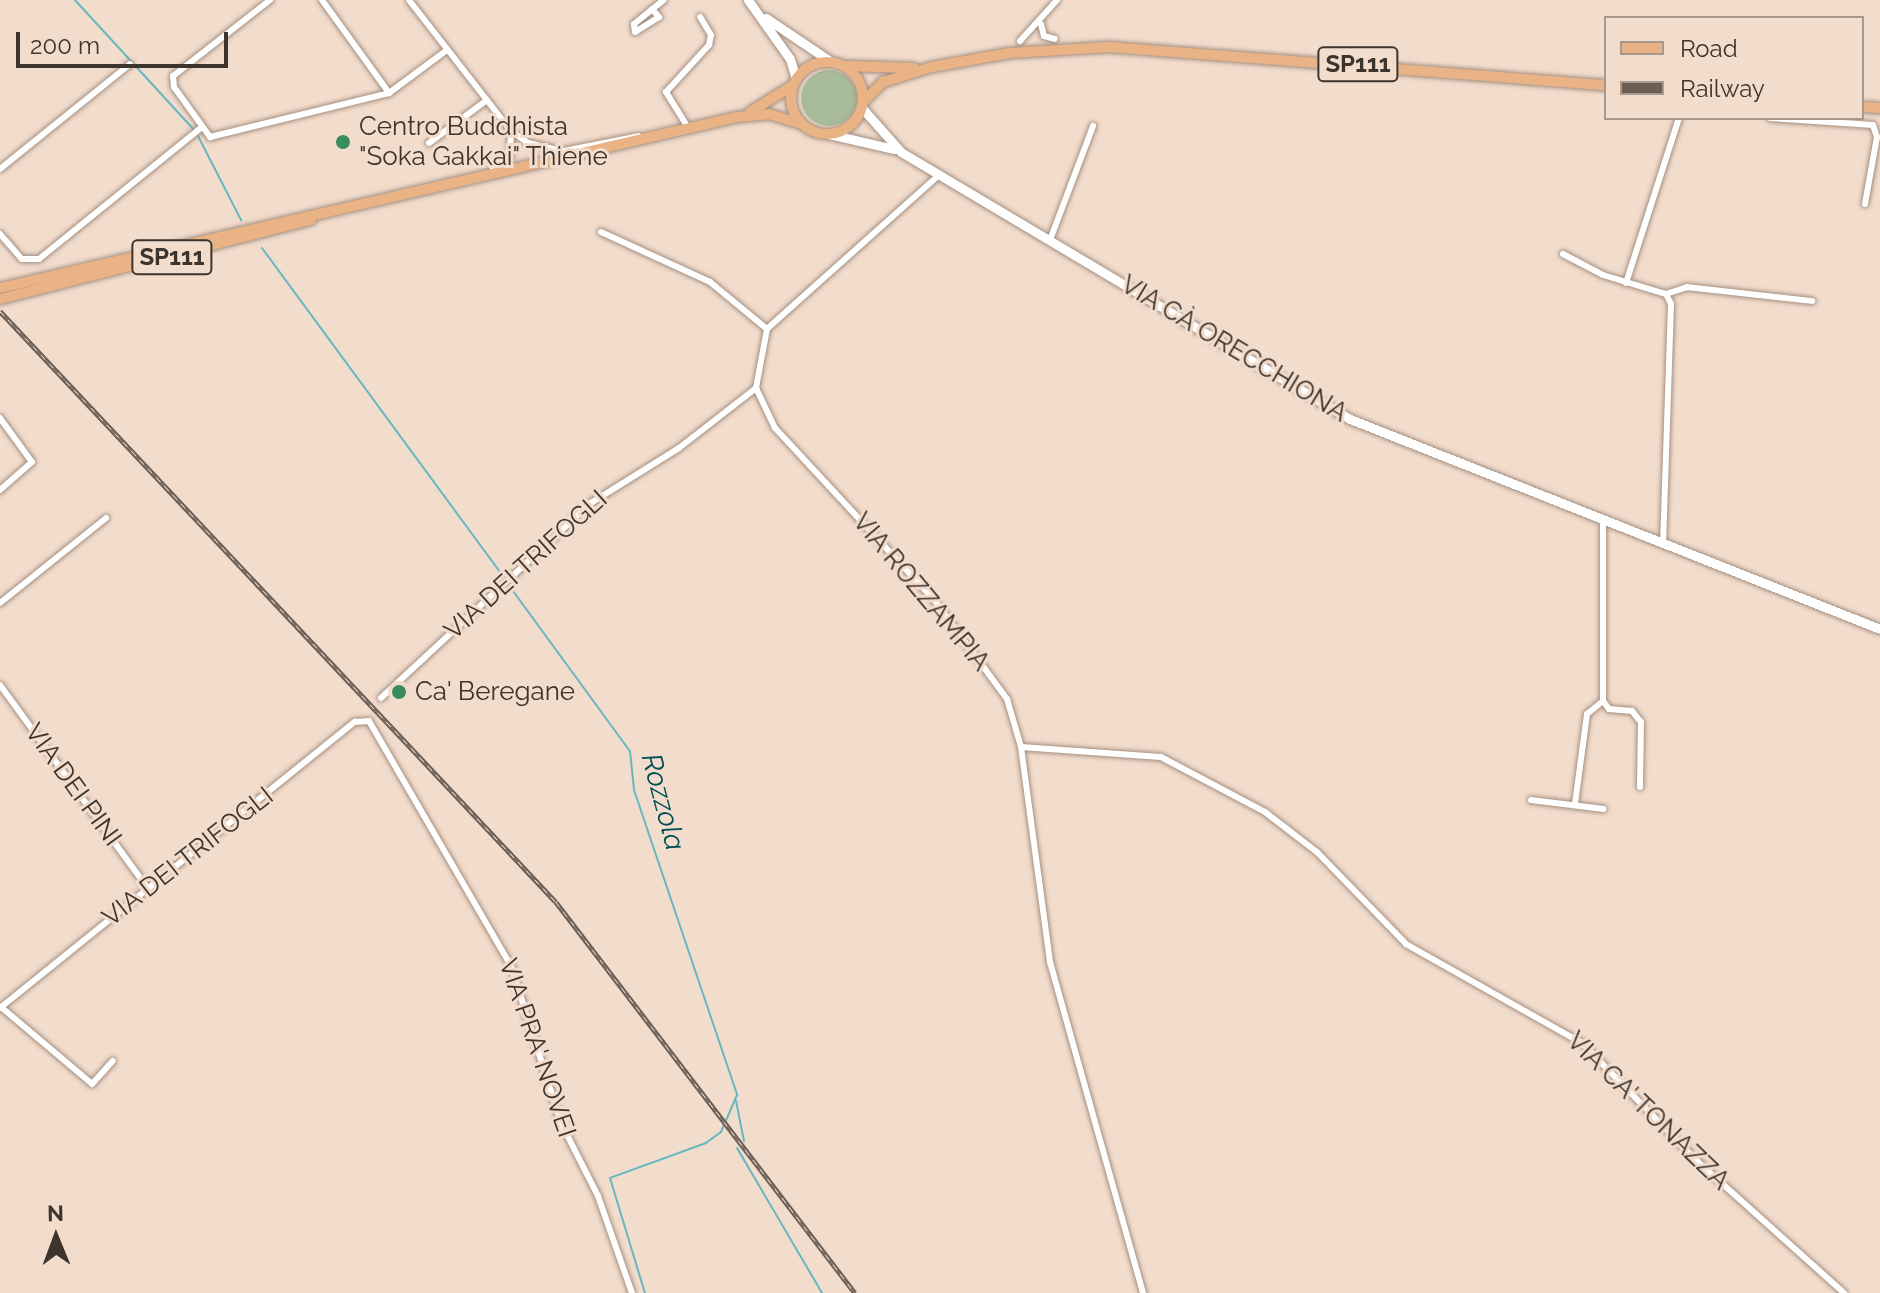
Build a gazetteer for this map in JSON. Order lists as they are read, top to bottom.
{
  "streets": {
    "main road": ["SP111", "VIA CÀ ORECCHIONA"],
    "street": [
      "VIA DEI TRIFOGLI",
      "VIA ROZZAMPIA",
      "VIA DEI PINI",
      "VIA PRA' NOVEI",
      "VIA CA' TONAZZA"
    ]
  },
  "crossings": [
    ["SP111", "VIA CÀ ORECCHIONA"],
    ["VIA DEI TRIFOGLI", "VIA ROZZAMPIA"],
    ["VIA DEI TRIFOGLI", "VIA DEI PINI"],
    ["VIA DEI TRIFOGLI", "VIA PRA' NOVEI"],
    ["VIA ROZZAMPIA", "VIA CA' TONAZZA"]
  ],
  "water": ["Rozzola"],
  "places": ["Centro Buddhista \"Soka Gakkai\" Thiene", "Ca' Beregane"],
  "legend": ["Road", "Railway"],
  "scale_bar": "200 m",
  "north": "top"
}
